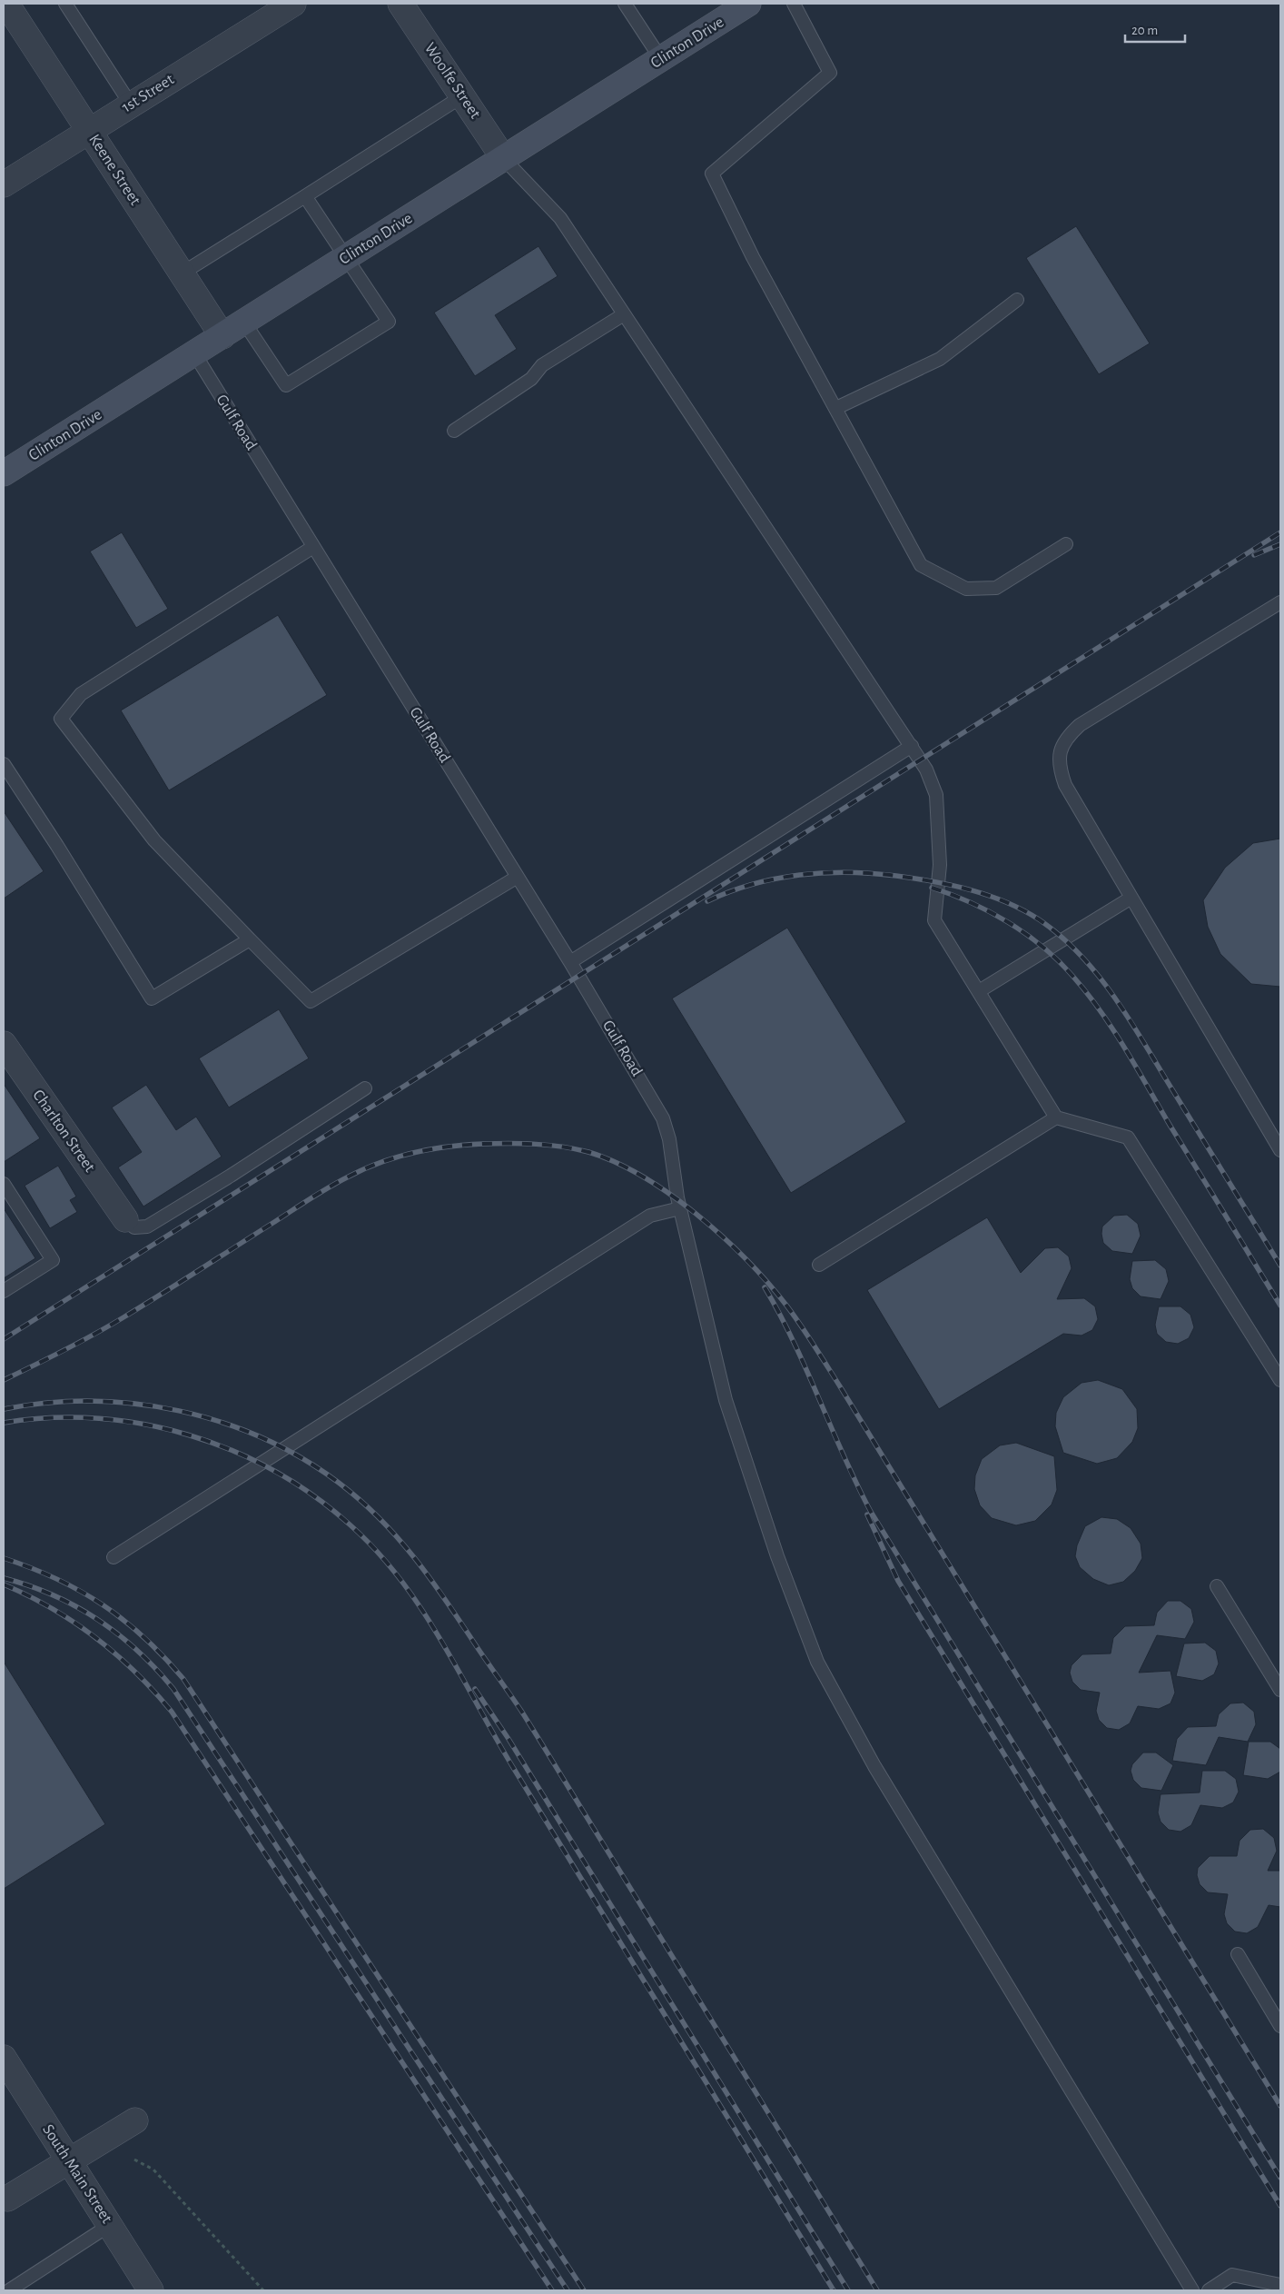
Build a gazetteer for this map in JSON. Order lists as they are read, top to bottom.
{
  "streets": {
    "main road": ["Clinton Drive"],
    "street": [
      "Woolfe Street",
      "1st Street",
      "Keene Street",
      "Charlton Street",
      "South Main Street"
    ],
    "lane": ["Gulf Road"]
  },
  "crossings": [
    ["Clinton Drive", "Woolfe Street"],
    ["Clinton Drive", "Keene Street"],
    ["Clinton Drive", "Gulf Road"],
    ["1st Street", "Keene Street"]
  ],
  "scale_bar": "20 m"
}
